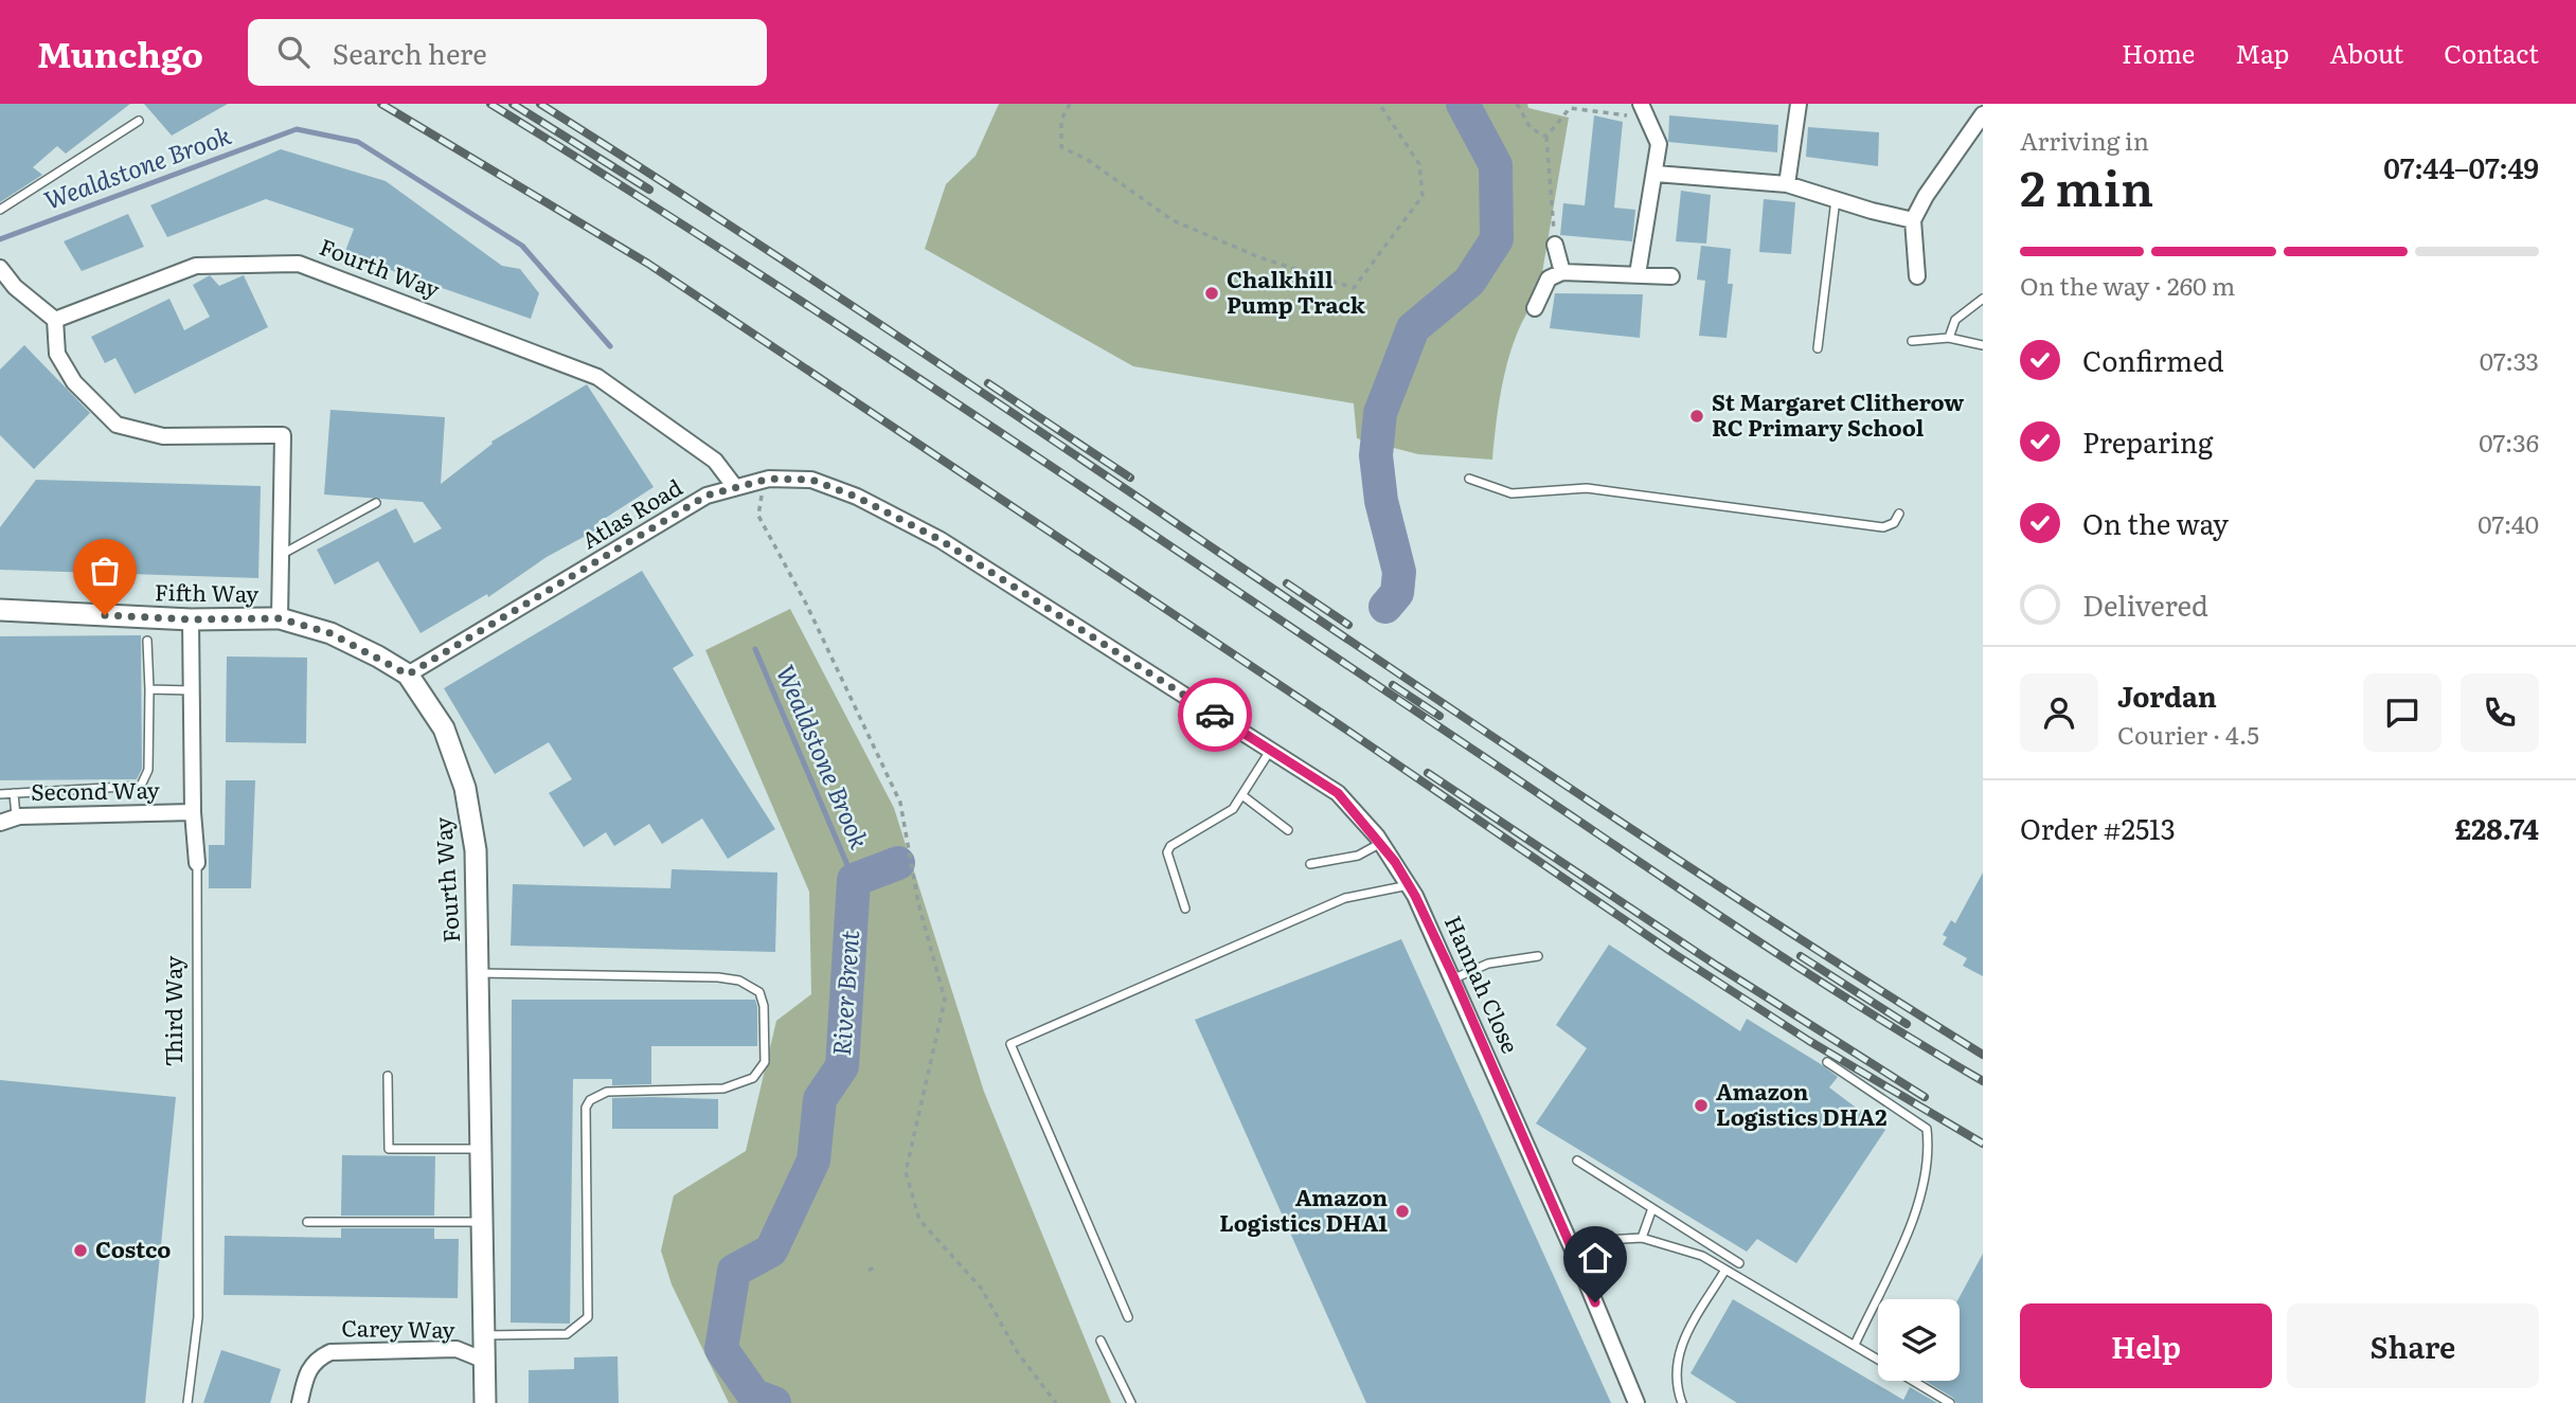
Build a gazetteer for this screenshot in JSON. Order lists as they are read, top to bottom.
{
  "streets": {
    "main road": ["Fourth Way", "Fifth Way"],
    "street": [
      "Atlas Road",
      "Second Way",
      "Hannah Close",
      "Third Way",
      "Carey Way"
    ]
  },
  "crossings": [
    ["Fourth Way", "Atlas Road"],
    ["Fourth Way", "Fifth Way"],
    ["Fourth Way", "Carey Way"],
    ["Atlas Road", "Hannah Close"],
    ["Fifth Way", "Third Way"],
    ["Second Way", "Third Way"]
  ],
  "water": ["Wealdstone Brook", "River Brent"],
  "places": [
    "Chalkhill Pump Track",
    "St Margaret Clitherow RC Primary School",
    "Amazon Logistics DHA2",
    "Amazon Logistics DHA1",
    "Costco"
  ],
  "page": {
    "header": "Munchgo",
    "search": "Search here",
    "nav": [
      "Home",
      "Map",
      "About",
      "Contact"
    ],
    "heading": ["2 min", "Arriving in", "07:44–07:49"],
    "panel": [
      "Jordan",
      "Courier · 4.5",
      "Order #2513",
      "£28.74"
    ],
    "bar": "On the way · 260 m",
    "list": [
      ["Confirmed", "07:33"],
      ["Preparing", "07:36"],
      ["On the way", "07:40"],
      "Delivered"
    ],
    "buttons": ["Help", "Share"]
  }
}
